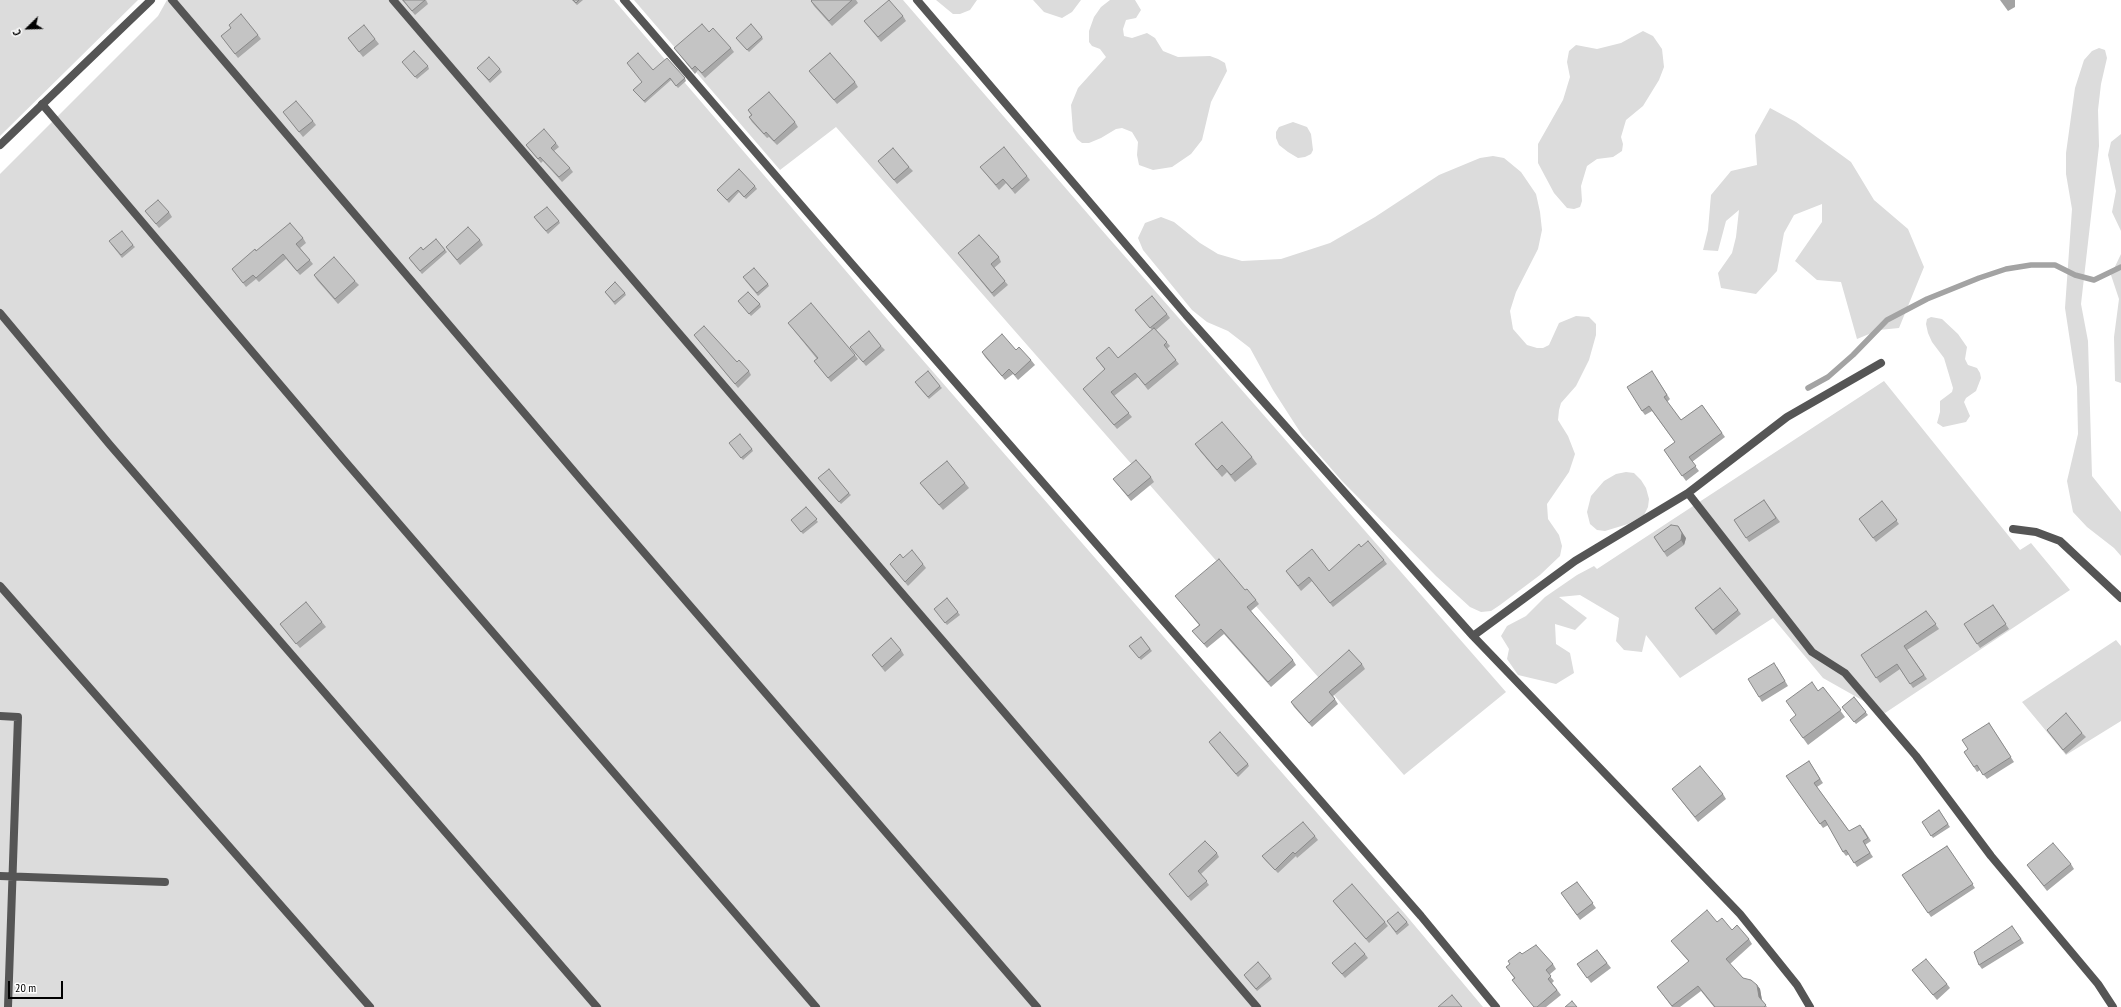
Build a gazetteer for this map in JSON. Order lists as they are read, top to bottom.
{
  "scale_bar": "20 m",
  "north": "bottom left"
}
